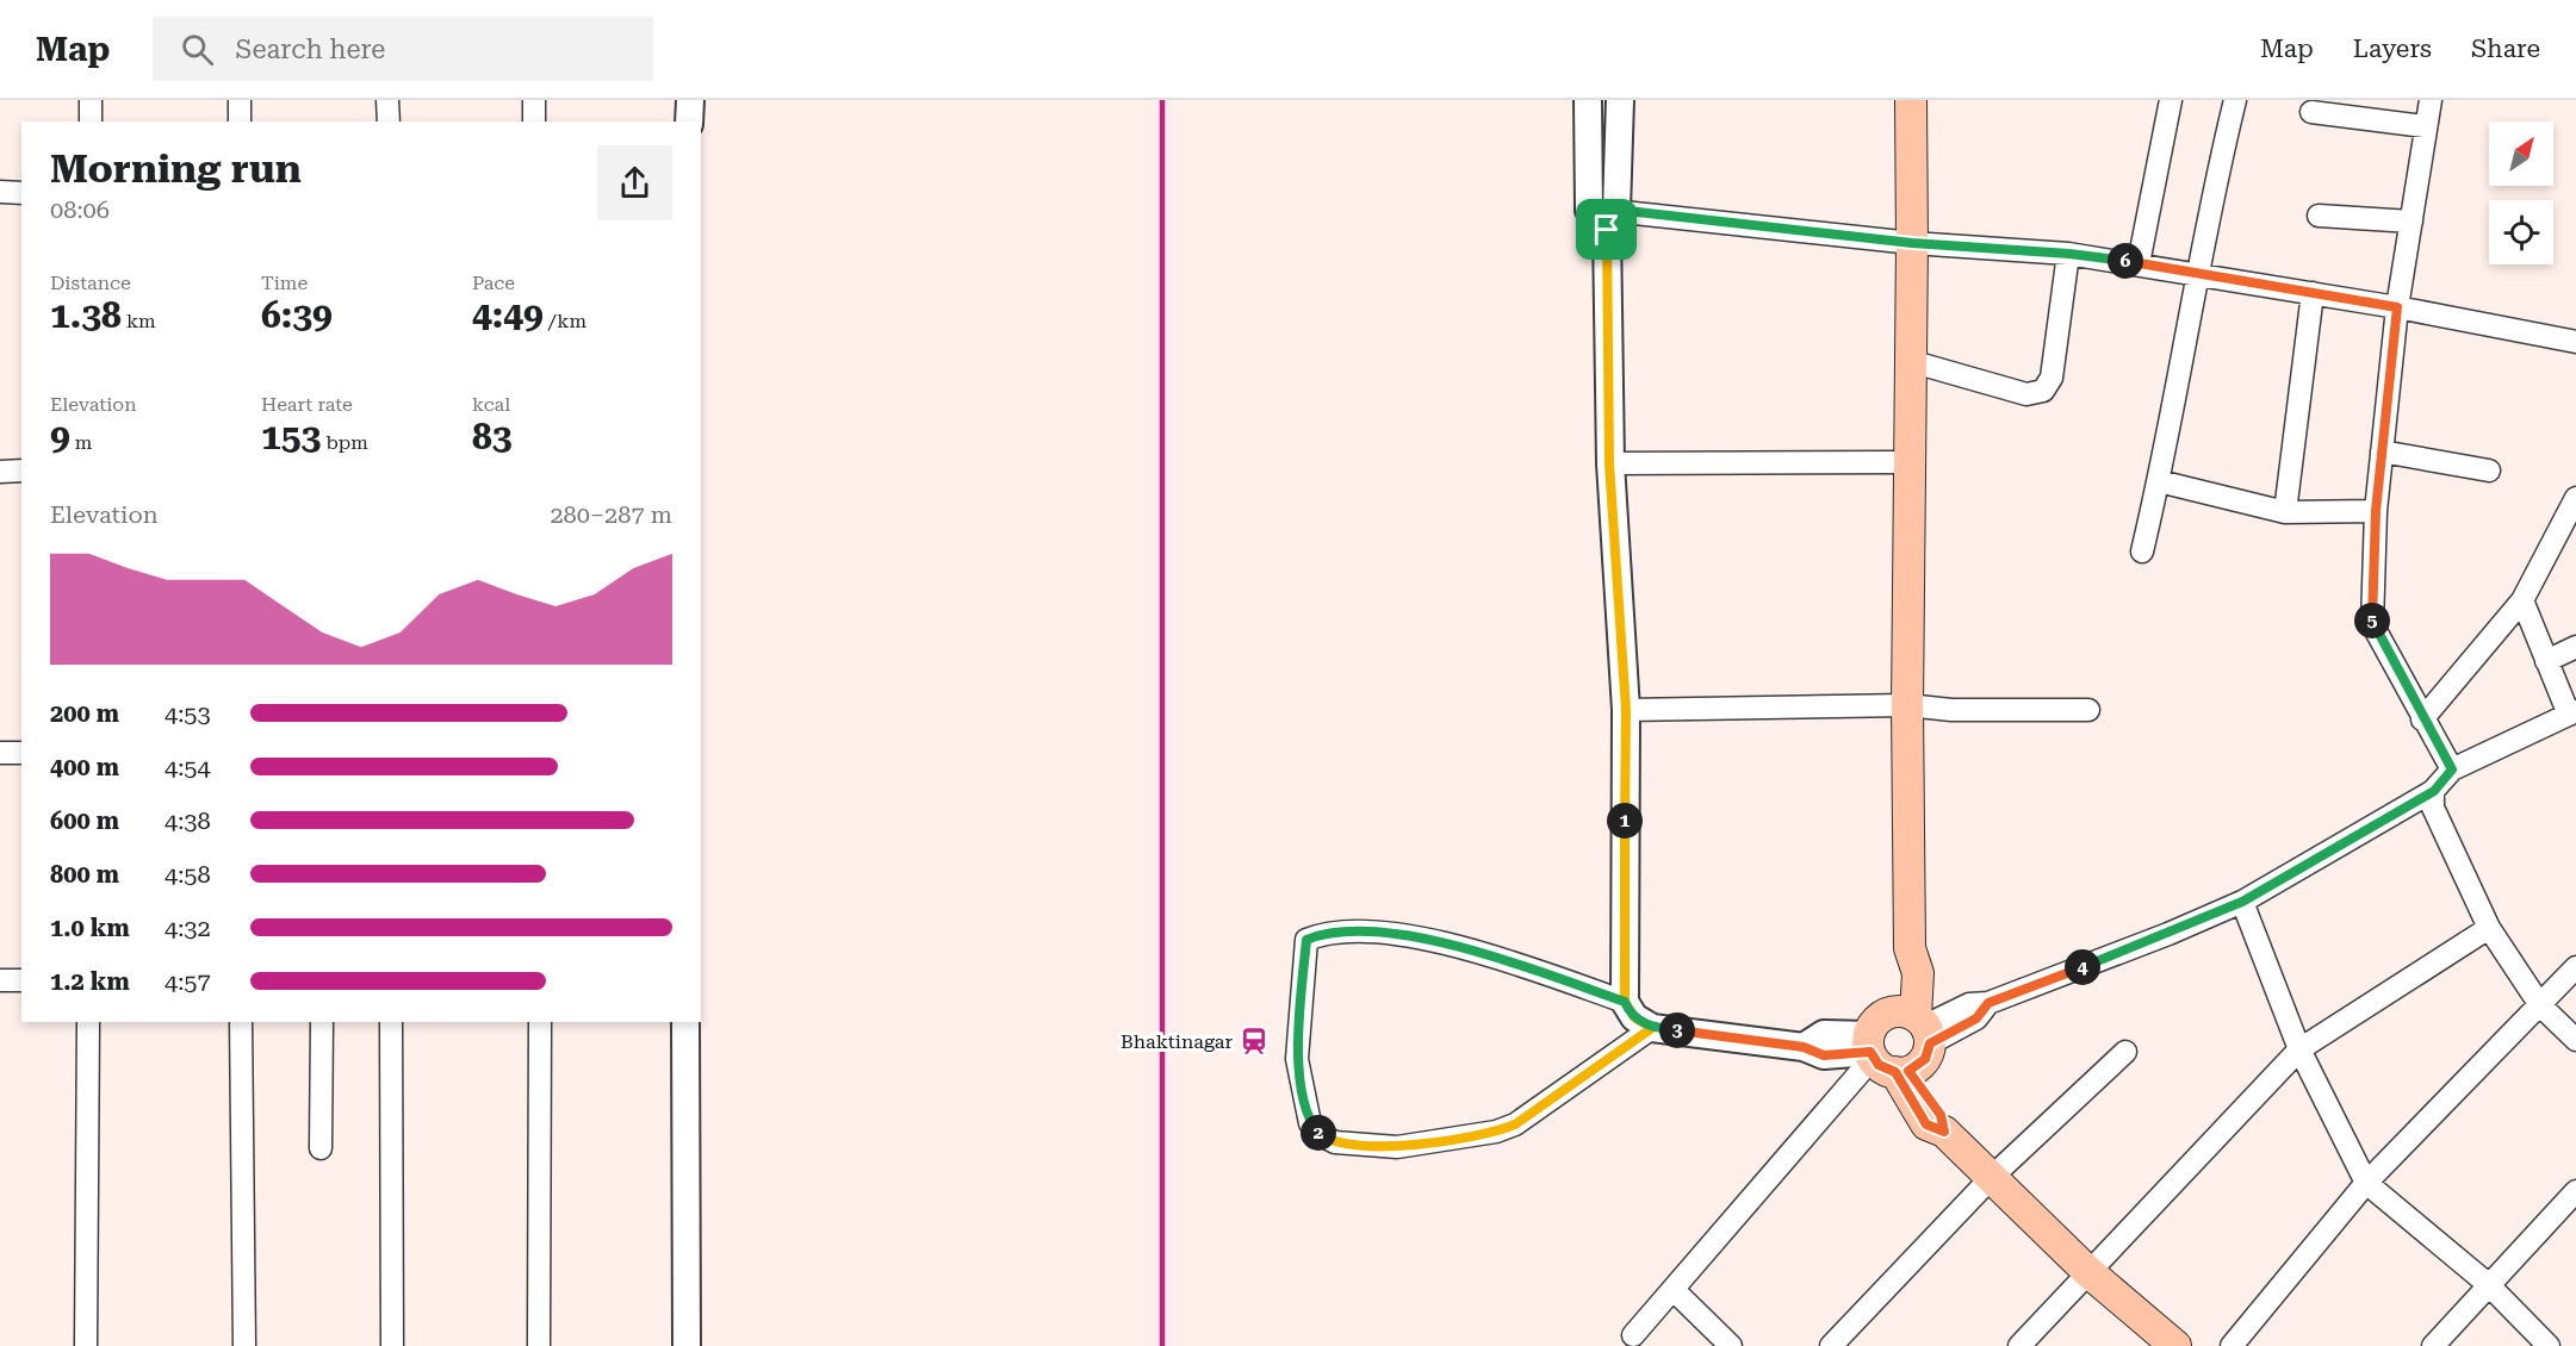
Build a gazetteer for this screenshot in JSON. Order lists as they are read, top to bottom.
{
  "places": {
    "station": ["Bhaktinagar"]
  },
  "north": "top right",
  "page": {
    "header": "Map",
    "search": "Search here",
    "nav": ["Map", "Layers", "Share"],
    "heading": ["Morning run", "08:06"],
    "pins": [
      "6",
      "5",
      "1",
      "4",
      "3",
      "2"
    ],
    "stats": [
      ["Distance", "1.38 km"],
      ["Time", "6:39"],
      ["Pace", "4:49 /km"],
      ["Elevation", "9 m"],
      ["Heart rate", "153 bpm"],
      ["kcal", "83"]
    ],
    "chart": ["Elevation", "280–287 m"],
    "list": [
      {
        "name": "200 m",
        "note": "4:53"
      },
      {
        "name": "400 m",
        "note": "4:54"
      },
      {
        "name": "600 m",
        "note": "4:38"
      },
      {
        "name": "800 m",
        "note": "4:58"
      },
      {
        "name": "1.0 km",
        "note": "4:32"
      },
      {
        "name": "1.2 km",
        "note": "4:57"
      }
    ]
  }
}
